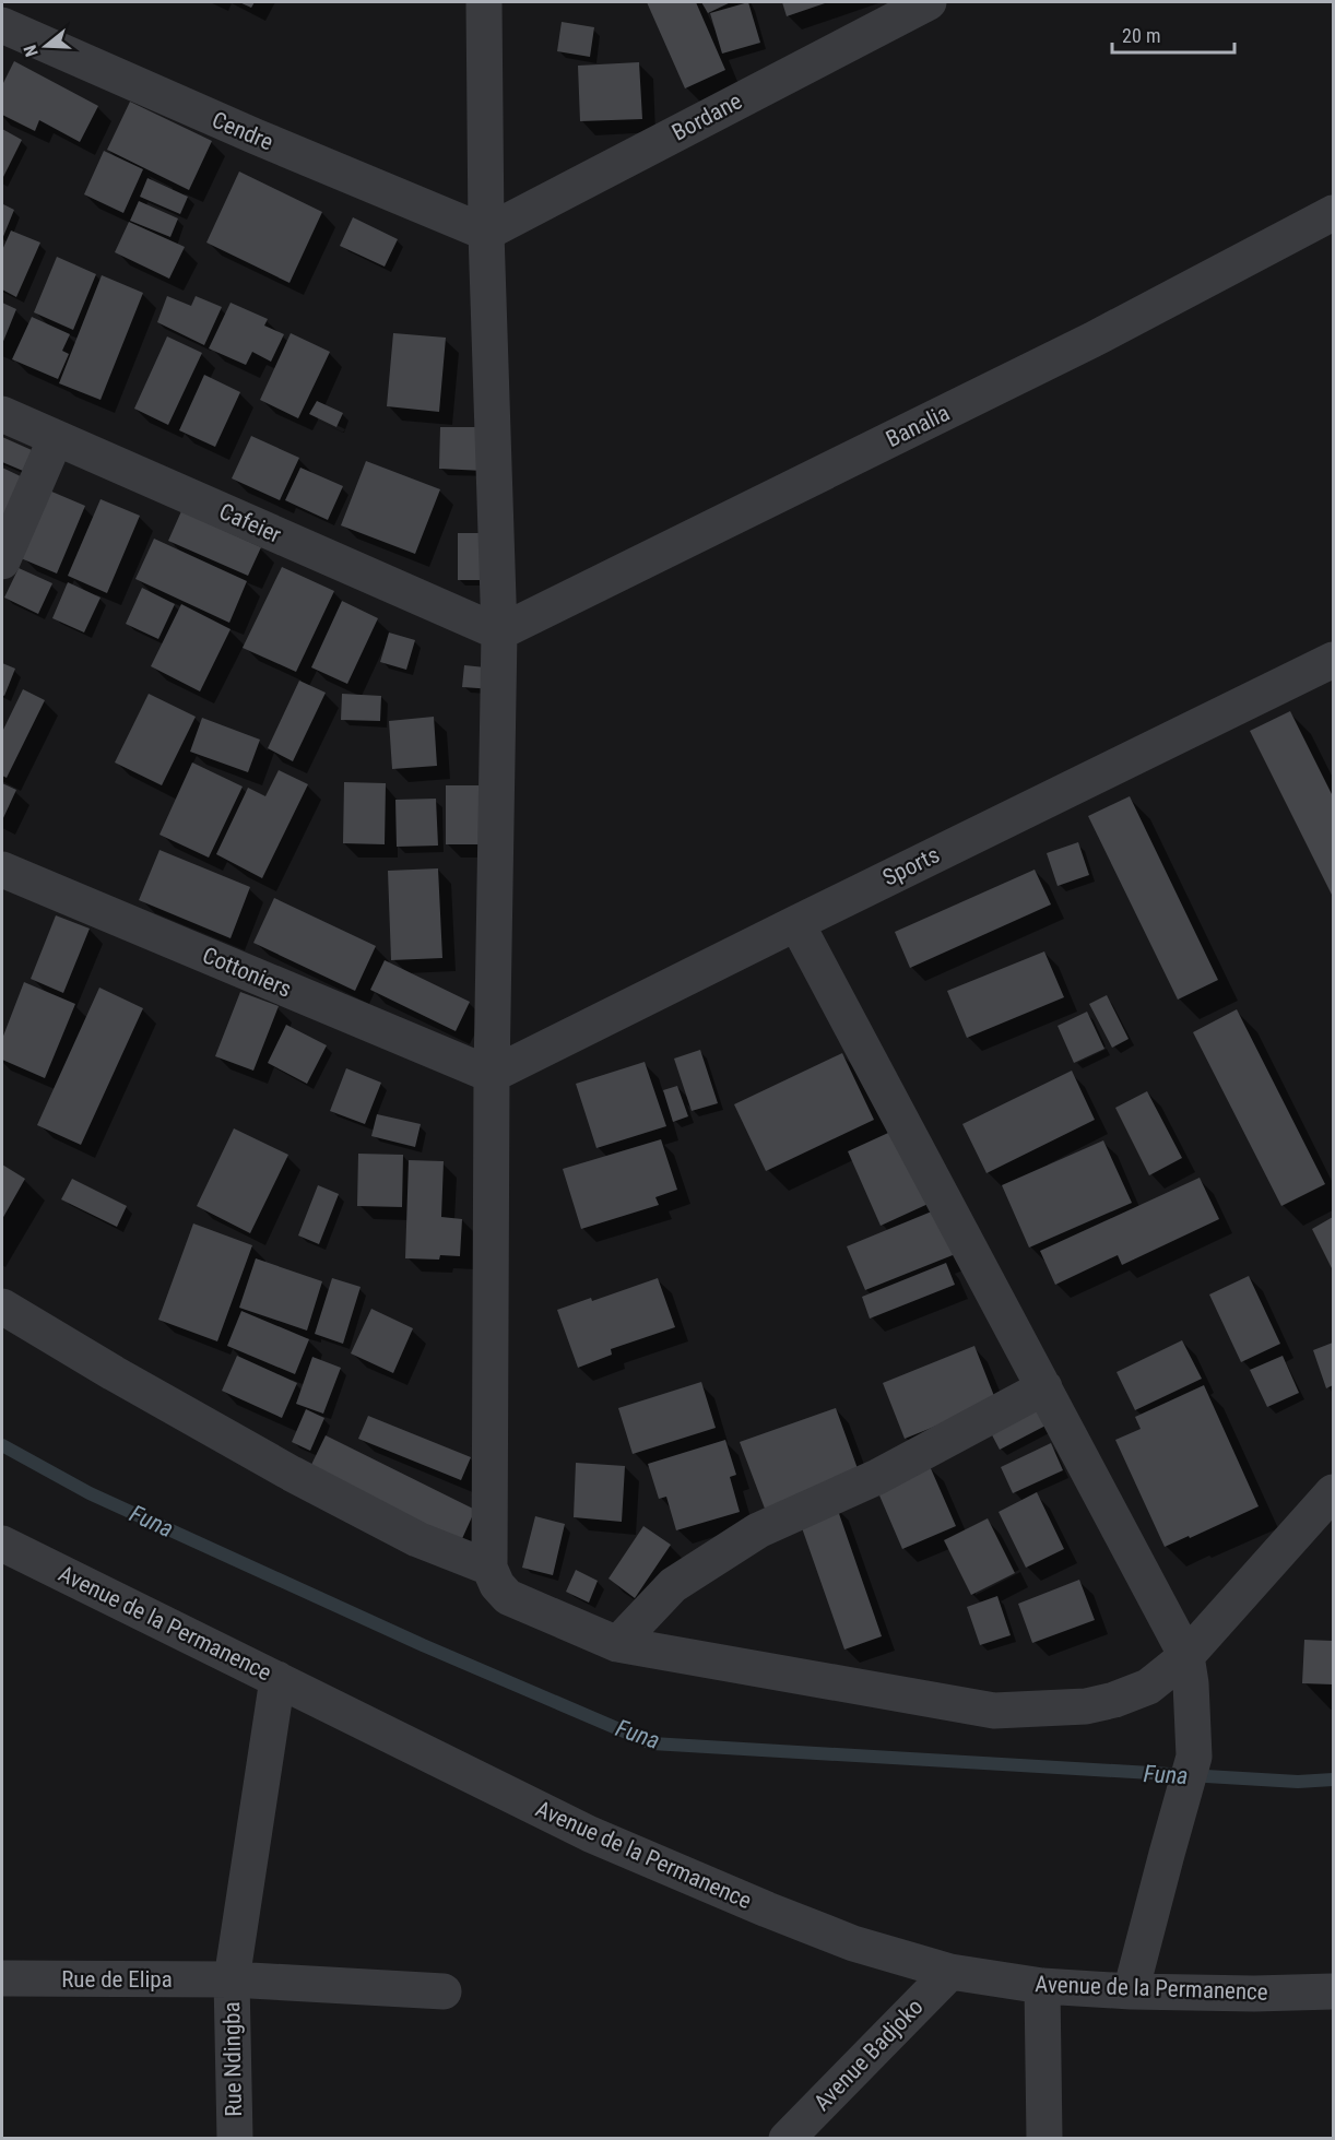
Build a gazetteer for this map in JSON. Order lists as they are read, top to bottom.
{
  "streets": {
    "street": [
      "Bordane",
      "Cendre",
      "Banalia",
      "Cafeier",
      "Sports",
      "Cottoniers",
      "Avenue de la Permanence",
      "Rue de Elipa",
      "Avenue Badjoko",
      "Rue Ndingba"
    ]
  },
  "crossings": [
    ["Bordane", "Cendre"],
    ["Banalia", "Cafeier"],
    ["Sports", "Cottoniers"],
    ["Avenue de la Permanence", "Avenue Badjoko"],
    ["Avenue de la Permanence", "Rue Ndingba"],
    ["Rue de Elipa", "Rue Ndingba"]
  ],
  "water": ["Funa"],
  "scale_bar": "20 m",
  "north": "left"
}
